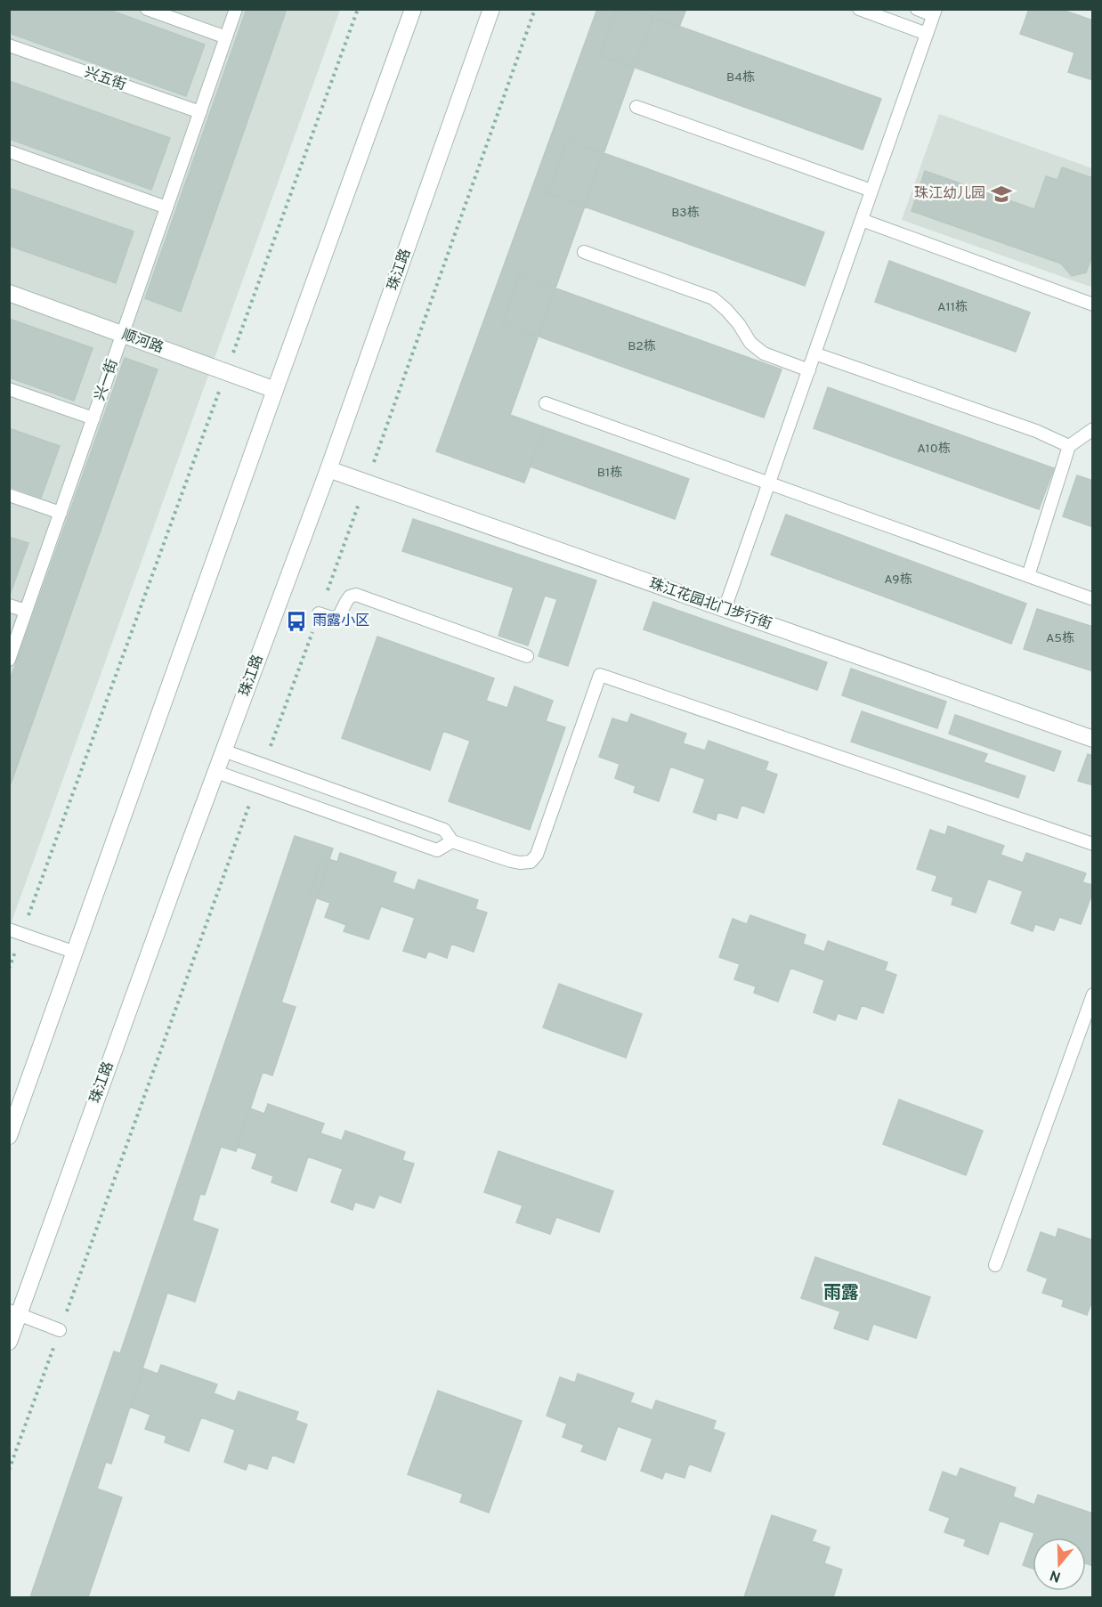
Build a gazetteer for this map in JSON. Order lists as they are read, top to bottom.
{
  "streets": {
    "street": ["珠江路", "顺河路", "珠江花园北门步行街"],
    "lane": ["兴五街", "兴一街"]
  },
  "crossings": [
    ["兴五街", "兴一街"],
    ["珠江路", "珠江花园北门步行街"],
    ["顺河路", "兴一街"]
  ],
  "districts": ["雨露"],
  "places": {
    "school or university": ["珠江幼儿园"],
    "bus stop": ["雨露小区"]
  },
  "house_numbers": [
    "B4栋",
    "B3栋",
    "A11栋",
    "B2栋",
    "A10栋",
    "B1栋",
    "A9栋",
    "A5栋"
  ],
  "north": "bottom"
}
